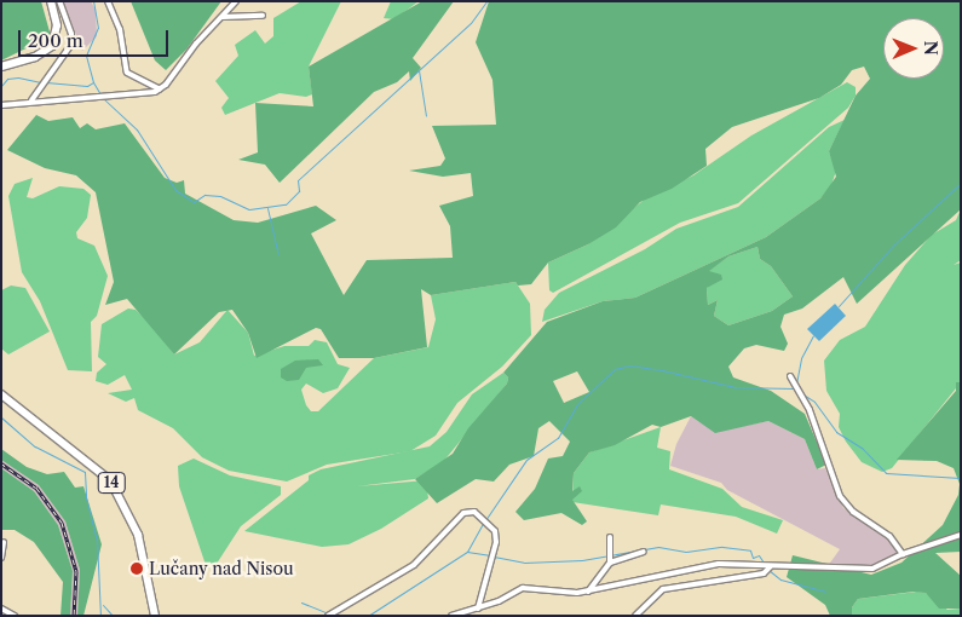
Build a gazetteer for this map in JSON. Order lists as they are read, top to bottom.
{
  "streets": {
    "main road": ["14"]
  },
  "places": ["Lučany nad Nisou"],
  "scale_bar": "200 m",
  "north": "right"
}
